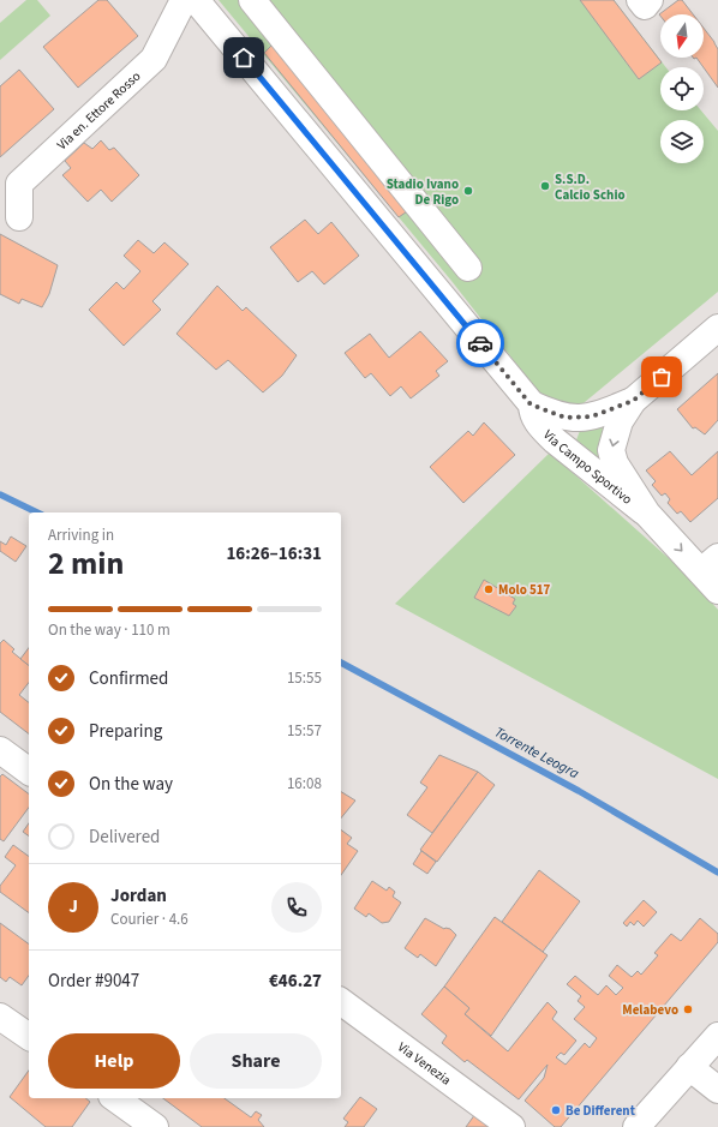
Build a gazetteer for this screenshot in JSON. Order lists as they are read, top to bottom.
{
  "streets": {
    "street": ["Via en. Ettore Rosso", "Via Campo Sportivo", "Via Venezia"]
  },
  "water": ["Torrente Leogra"],
  "places": [
    "S.S.D. Calcio Schio",
    "Stadio Ivano De Rigo",
    "Molo 517",
    "Melabevo",
    "Be Different"
  ],
  "north": "bottom",
  "page": {
    "heading": ["2 min", "Arriving in", "16:26–16:31"],
    "panel": [
      "Jordan",
      "Courier · 4.6",
      "Order #9047",
      "€46.27"
    ],
    "bar": "On the way · 110 m",
    "list": [
      ["Confirmed", "15:55"],
      ["Preparing", "15:57"],
      ["On the way", "16:08"],
      "Delivered"
    ],
    "round": "J",
    "buttons": ["Help", "Share"]
  }
}
